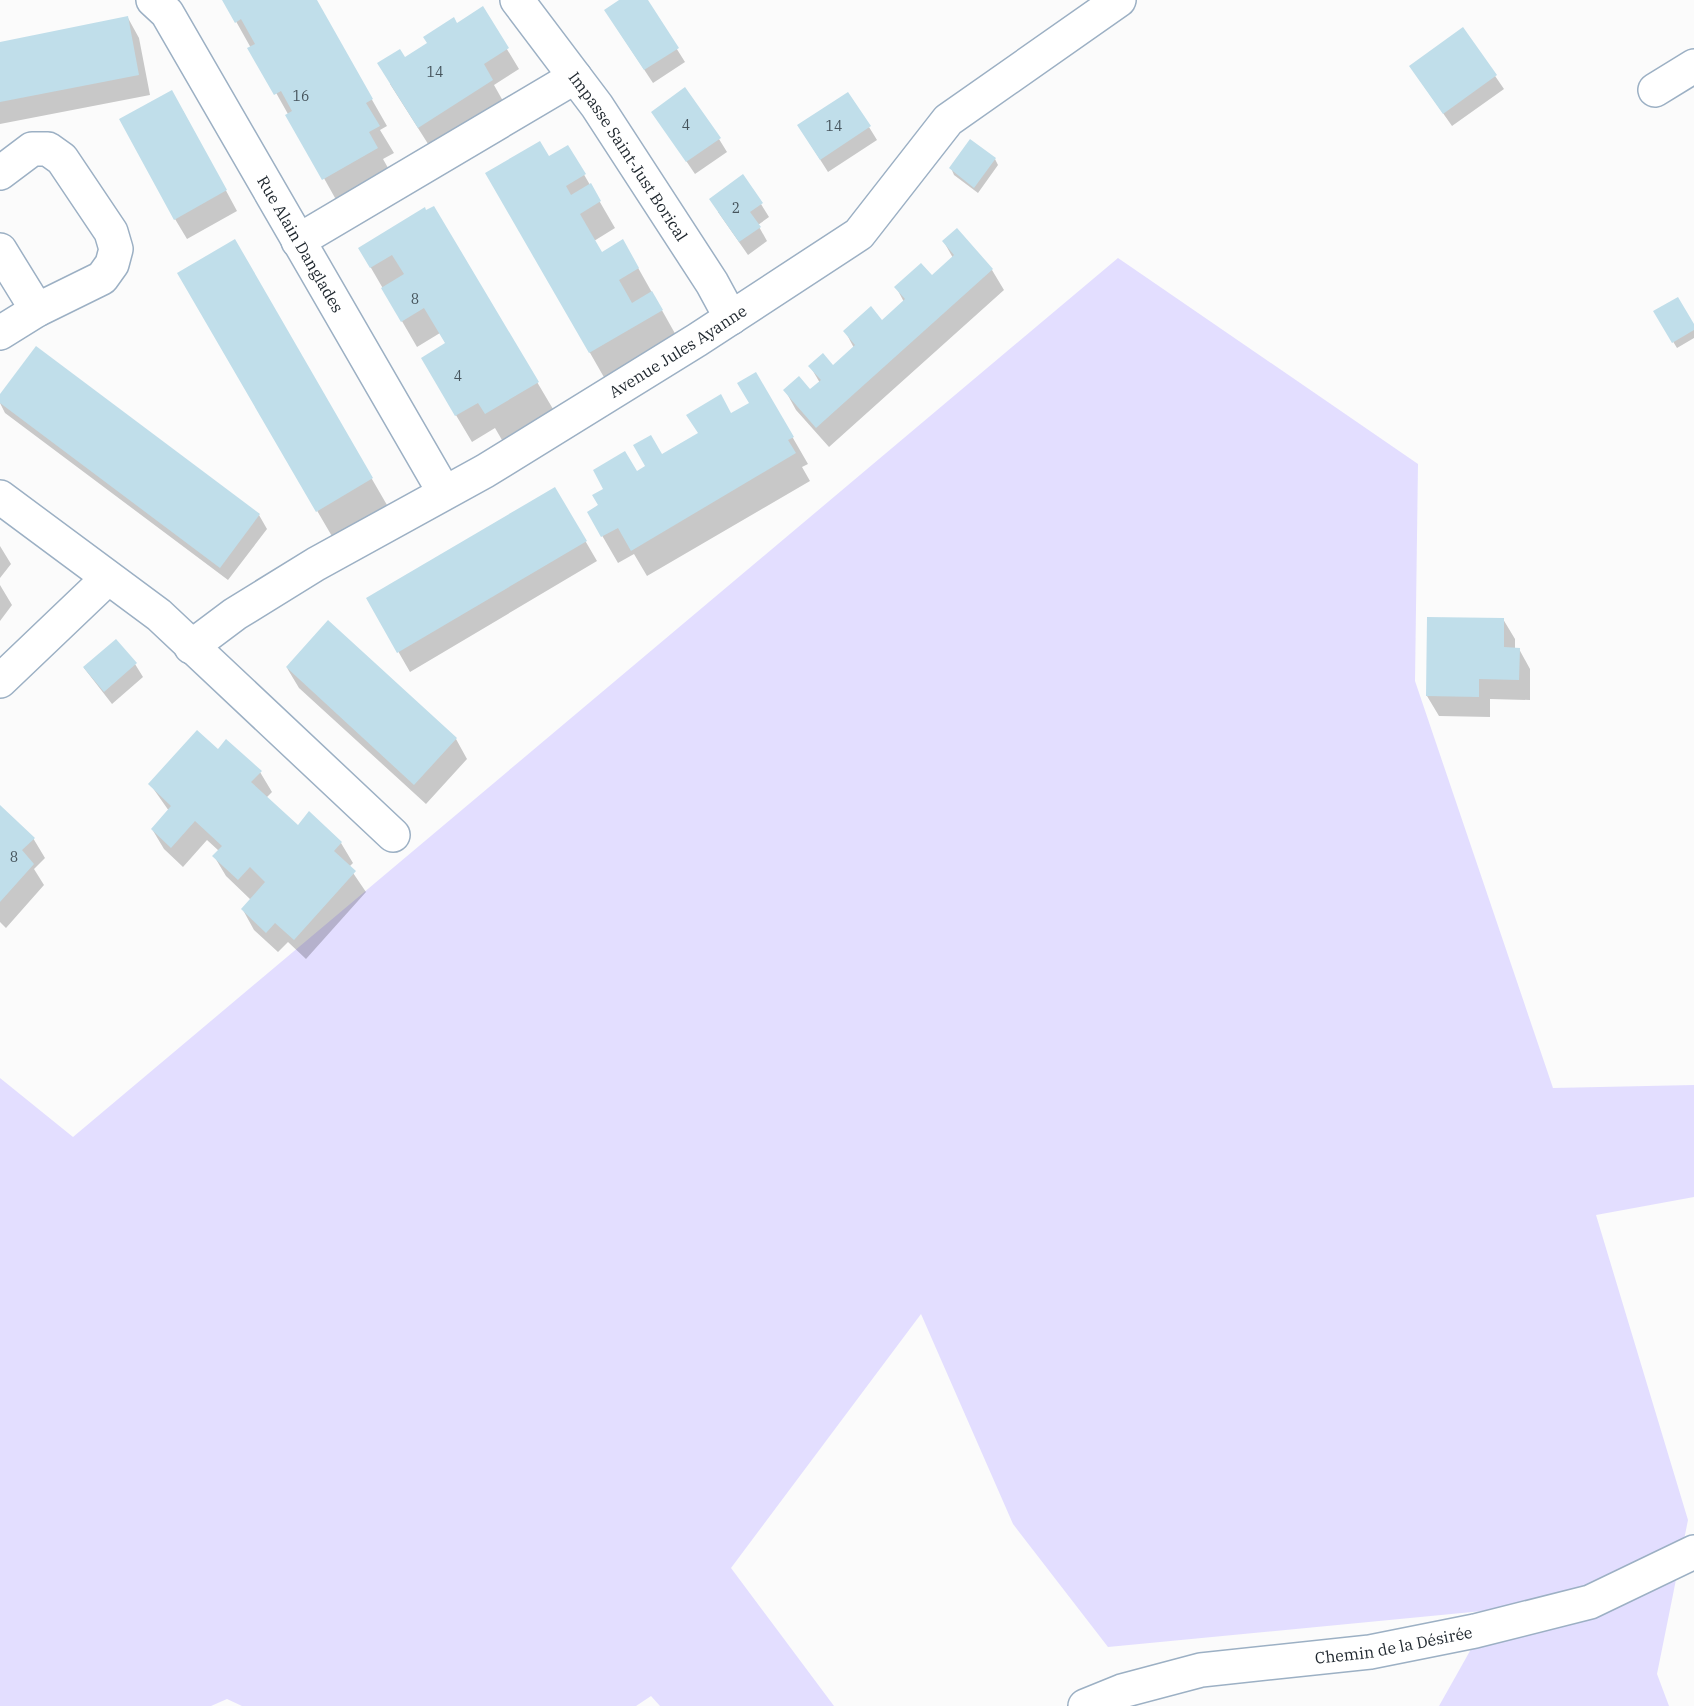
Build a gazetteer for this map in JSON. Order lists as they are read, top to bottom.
{
  "streets": {
    "street": [
      "Impasse Saint-Just Borical",
      "Rue Alain Danglades",
      "Avenue Jules Ayanne",
      "Chemin de la Désirée"
    ]
  },
  "crossings": [
    ["Impasse Saint-Just Borical", "Avenue Jules Ayanne"],
    ["Rue Alain Danglades", "Avenue Jules Ayanne"]
  ],
  "house_numbers": [
    "14",
    "16",
    "4",
    "14",
    "2",
    "8",
    "4",
    "8"
  ]
}
